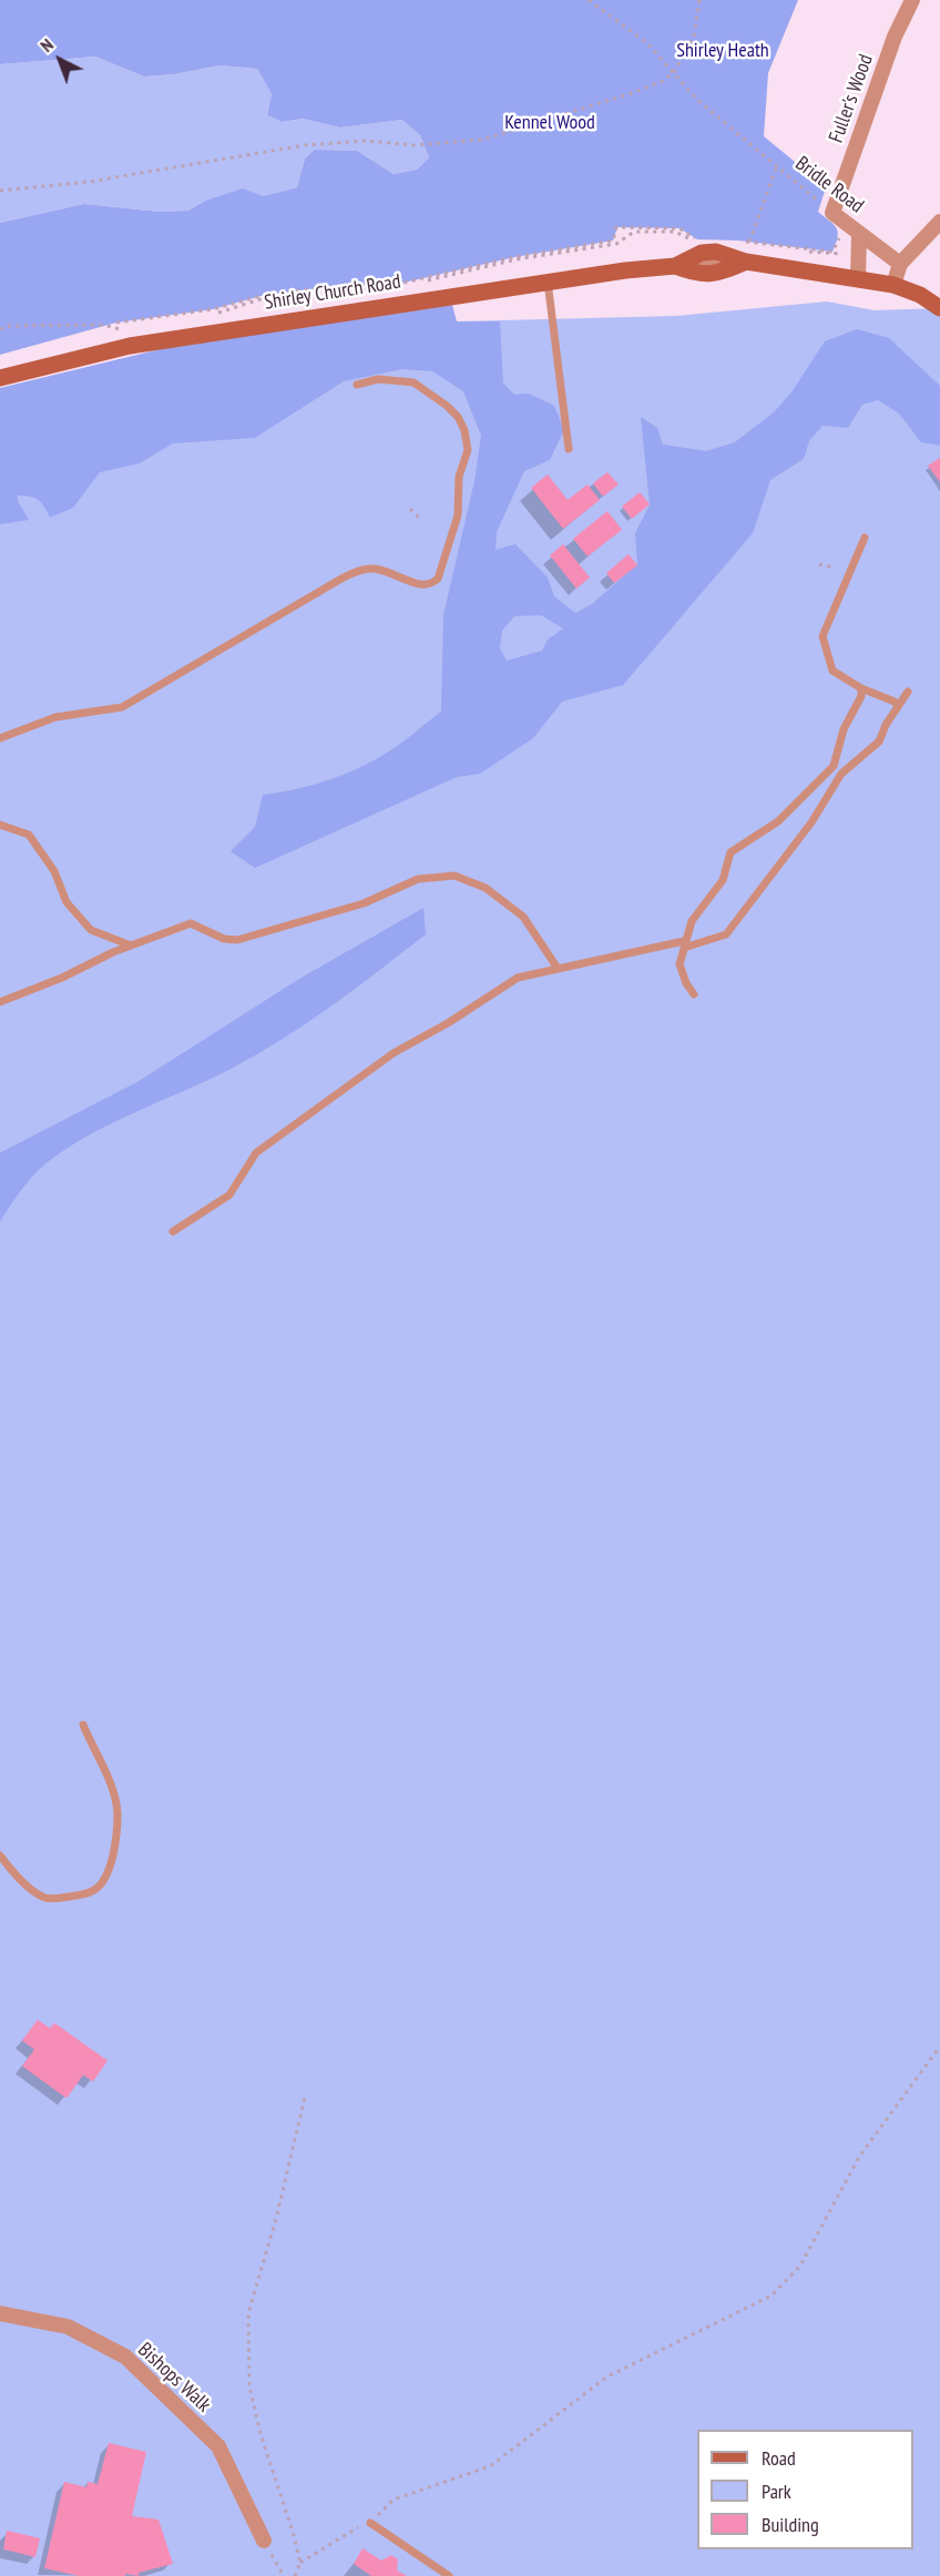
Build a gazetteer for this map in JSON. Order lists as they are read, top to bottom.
{
  "streets": {
    "street": [
      "Fuller's Wood",
      "Bridle Road",
      "Shirley Church Road",
      "Bishops Walk"
    ]
  },
  "crossings": [
    ["Fuller's Wood", "Bridle Road"],
    ["Bridle Road", "Shirley Church Road"]
  ],
  "parks": ["Shirley Heath", "Kennel Wood"],
  "legend": ["Road", "Park", "Building"],
  "north": "top left"
}
